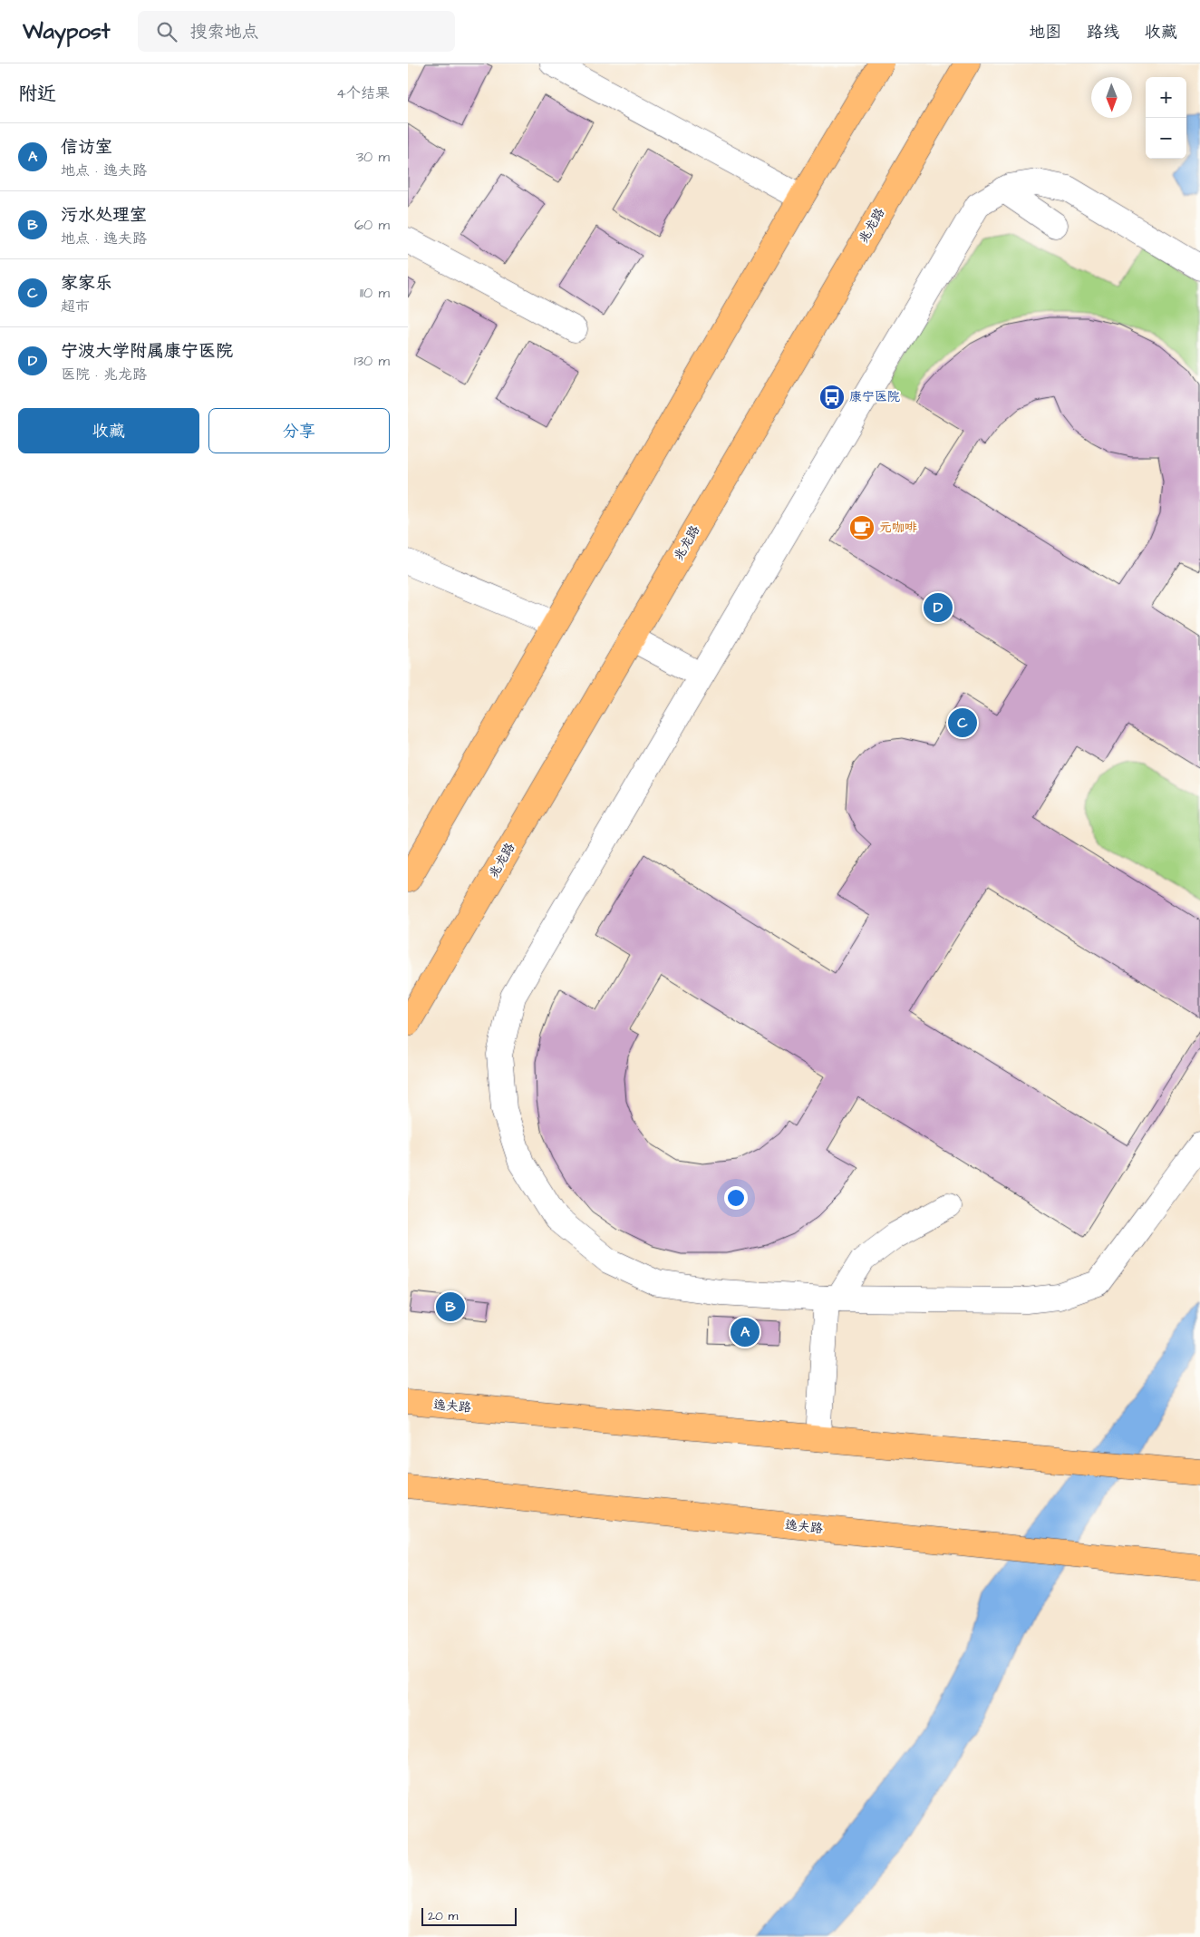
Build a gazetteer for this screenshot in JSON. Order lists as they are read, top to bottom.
{
  "streets": {
    "main road": ["兆龙路", "逸夫路"]
  },
  "places": {
    "bus stop": ["康宁医院"],
    "cafe": ["元咖啡"]
  },
  "scale_bar": "20 m",
  "north": "bottom",
  "page": {
    "header": "Waypost",
    "search": "搜索地点",
    "nav": ["地图", "路线", "收藏"],
    "heading": ["附近", "4个结果"],
    "map_buttons": ["+", "−"],
    "list": [
      {
        "mark": "A",
        "name": "信访室",
        "note": "地点 · 逸夫路",
        "value": "30 m"
      },
      {
        "mark": "B",
        "name": "污水处理室",
        "note": "地点 · 逸夫路",
        "value": "60 m"
      },
      {
        "mark": "C",
        "name": "家家乐",
        "note": "超市",
        "value": "110 m"
      },
      {
        "mark": "D",
        "name": "宁波大学附属康宁医院",
        "note": "医院 · 兆龙路",
        "value": "130 m"
      }
    ],
    "buttons": ["收藏", "分享"],
    "pins": [
      "D",
      "C",
      "B",
      "A"
    ],
    "scale": "20 m"
  }
}
